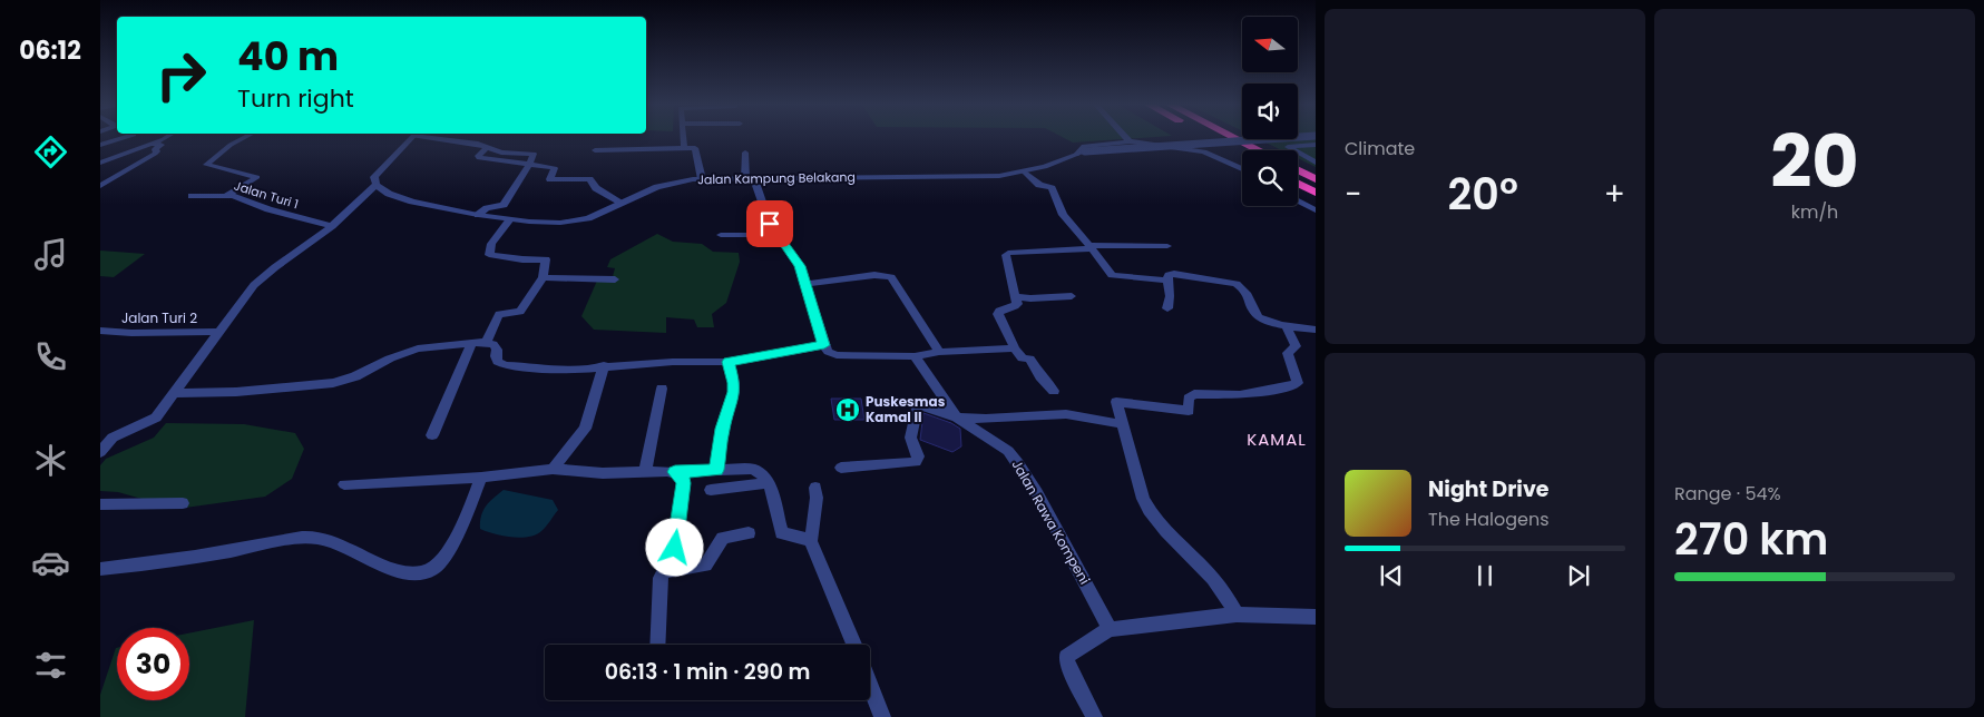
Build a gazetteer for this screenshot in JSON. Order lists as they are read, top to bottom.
{
  "streets": {
    "street": [
      "Jalan Kampung Belakang",
      "Jalan Turi 1",
      "Jalan Turi 2",
      "Jalan Rawa Kompeni"
    ]
  },
  "districts": ["KAMAL"],
  "places": {
    "hospital": ["Puskesmas Kamal II"]
  },
  "north": "left",
  "page": {
    "tabs": "06:12",
    "tile": [
      "Climate",
      ["20", "km/h"],
      ["Range · 54%", "270 km"]
    ],
    "turn": ["40 m", "Turn right"],
    "heat": ["−", "20°", "+"],
    "song": ["Night Drive", "The Halogens"],
    "limit": "30",
    "trip": "06:13 · 1 min · 290 m"
  }
}
